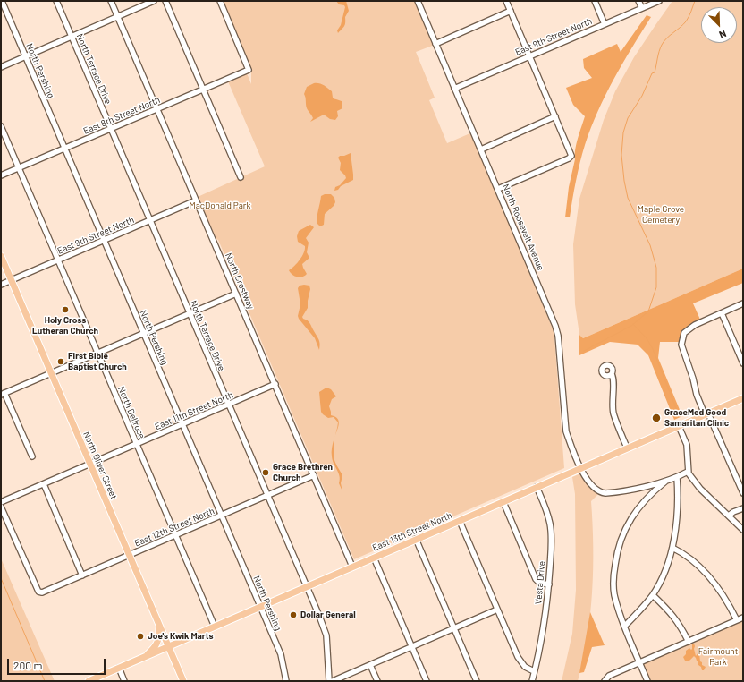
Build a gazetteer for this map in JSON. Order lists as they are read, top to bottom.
{
  "streets": {
    "main road": ["North Oliver Street", "East 13th Street North"],
    "street": [
      "East 9th Street North",
      "North Terrace Drive",
      "North Pershing",
      "East 8th Street North",
      "North Roosevelt Avenue",
      "North Crestway",
      "East 11th Street North",
      "North Dellrose",
      "East 12th Street North",
      "Vesta Drive"
    ]
  },
  "crossings": [
    ["East 9th Street North", "North Terrace Drive"],
    ["East 9th Street North", "North Pershing"],
    ["East 9th Street North", "North Roosevelt Avenue"],
    ["East 9th Street North", "North Crestway"],
    ["East 9th Street North", "North Dellrose"],
    ["East 9th Street North", "North Oliver Street"],
    ["North Terrace Drive", "East 8th Street North"],
    ["North Terrace Drive", "East 11th Street North"],
    ["North Terrace Drive", "East 12th Street North"],
    ["North Terrace Drive", "East 13th Street North"],
    ["North Pershing", "East 8th Street North"],
    ["North Pershing", "East 11th Street North"],
    ["North Pershing", "East 12th Street North"],
    ["North Pershing", "East 13th Street North"],
    ["East 8th Street North", "North Crestway"],
    ["East 8th Street North", "North Dellrose"],
    ["North Roosevelt Avenue", "East 13th Street North"],
    ["North Crestway", "East 11th Street North"],
    ["North Crestway", "East 12th Street North"],
    ["North Crestway", "East 13th Street North"],
    ["East 11th Street North", "North Dellrose"],
    ["East 11th Street North", "North Oliver Street"],
    ["North Dellrose", "East 12th Street North"],
    ["North Dellrose", "East 13th Street North"],
    ["North Oliver Street", "East 12th Street North"],
    ["North Oliver Street", "East 13th Street North"],
    ["East 13th Street North", "Vesta Drive"]
  ],
  "parks": ["MacDonald Park", "Maple Grove Cemetery", "Fairmount Park"],
  "places": [
    "Holy Cross Lutheran Church",
    "First Bible Baptist Church",
    "GraceMed Good Samaritan Clinic",
    "Grace Brethren Church",
    "Dollar General",
    "Joe's Kwik Marts"
  ],
  "scale_bar": "200 m",
  "north": "bottom right"
}
